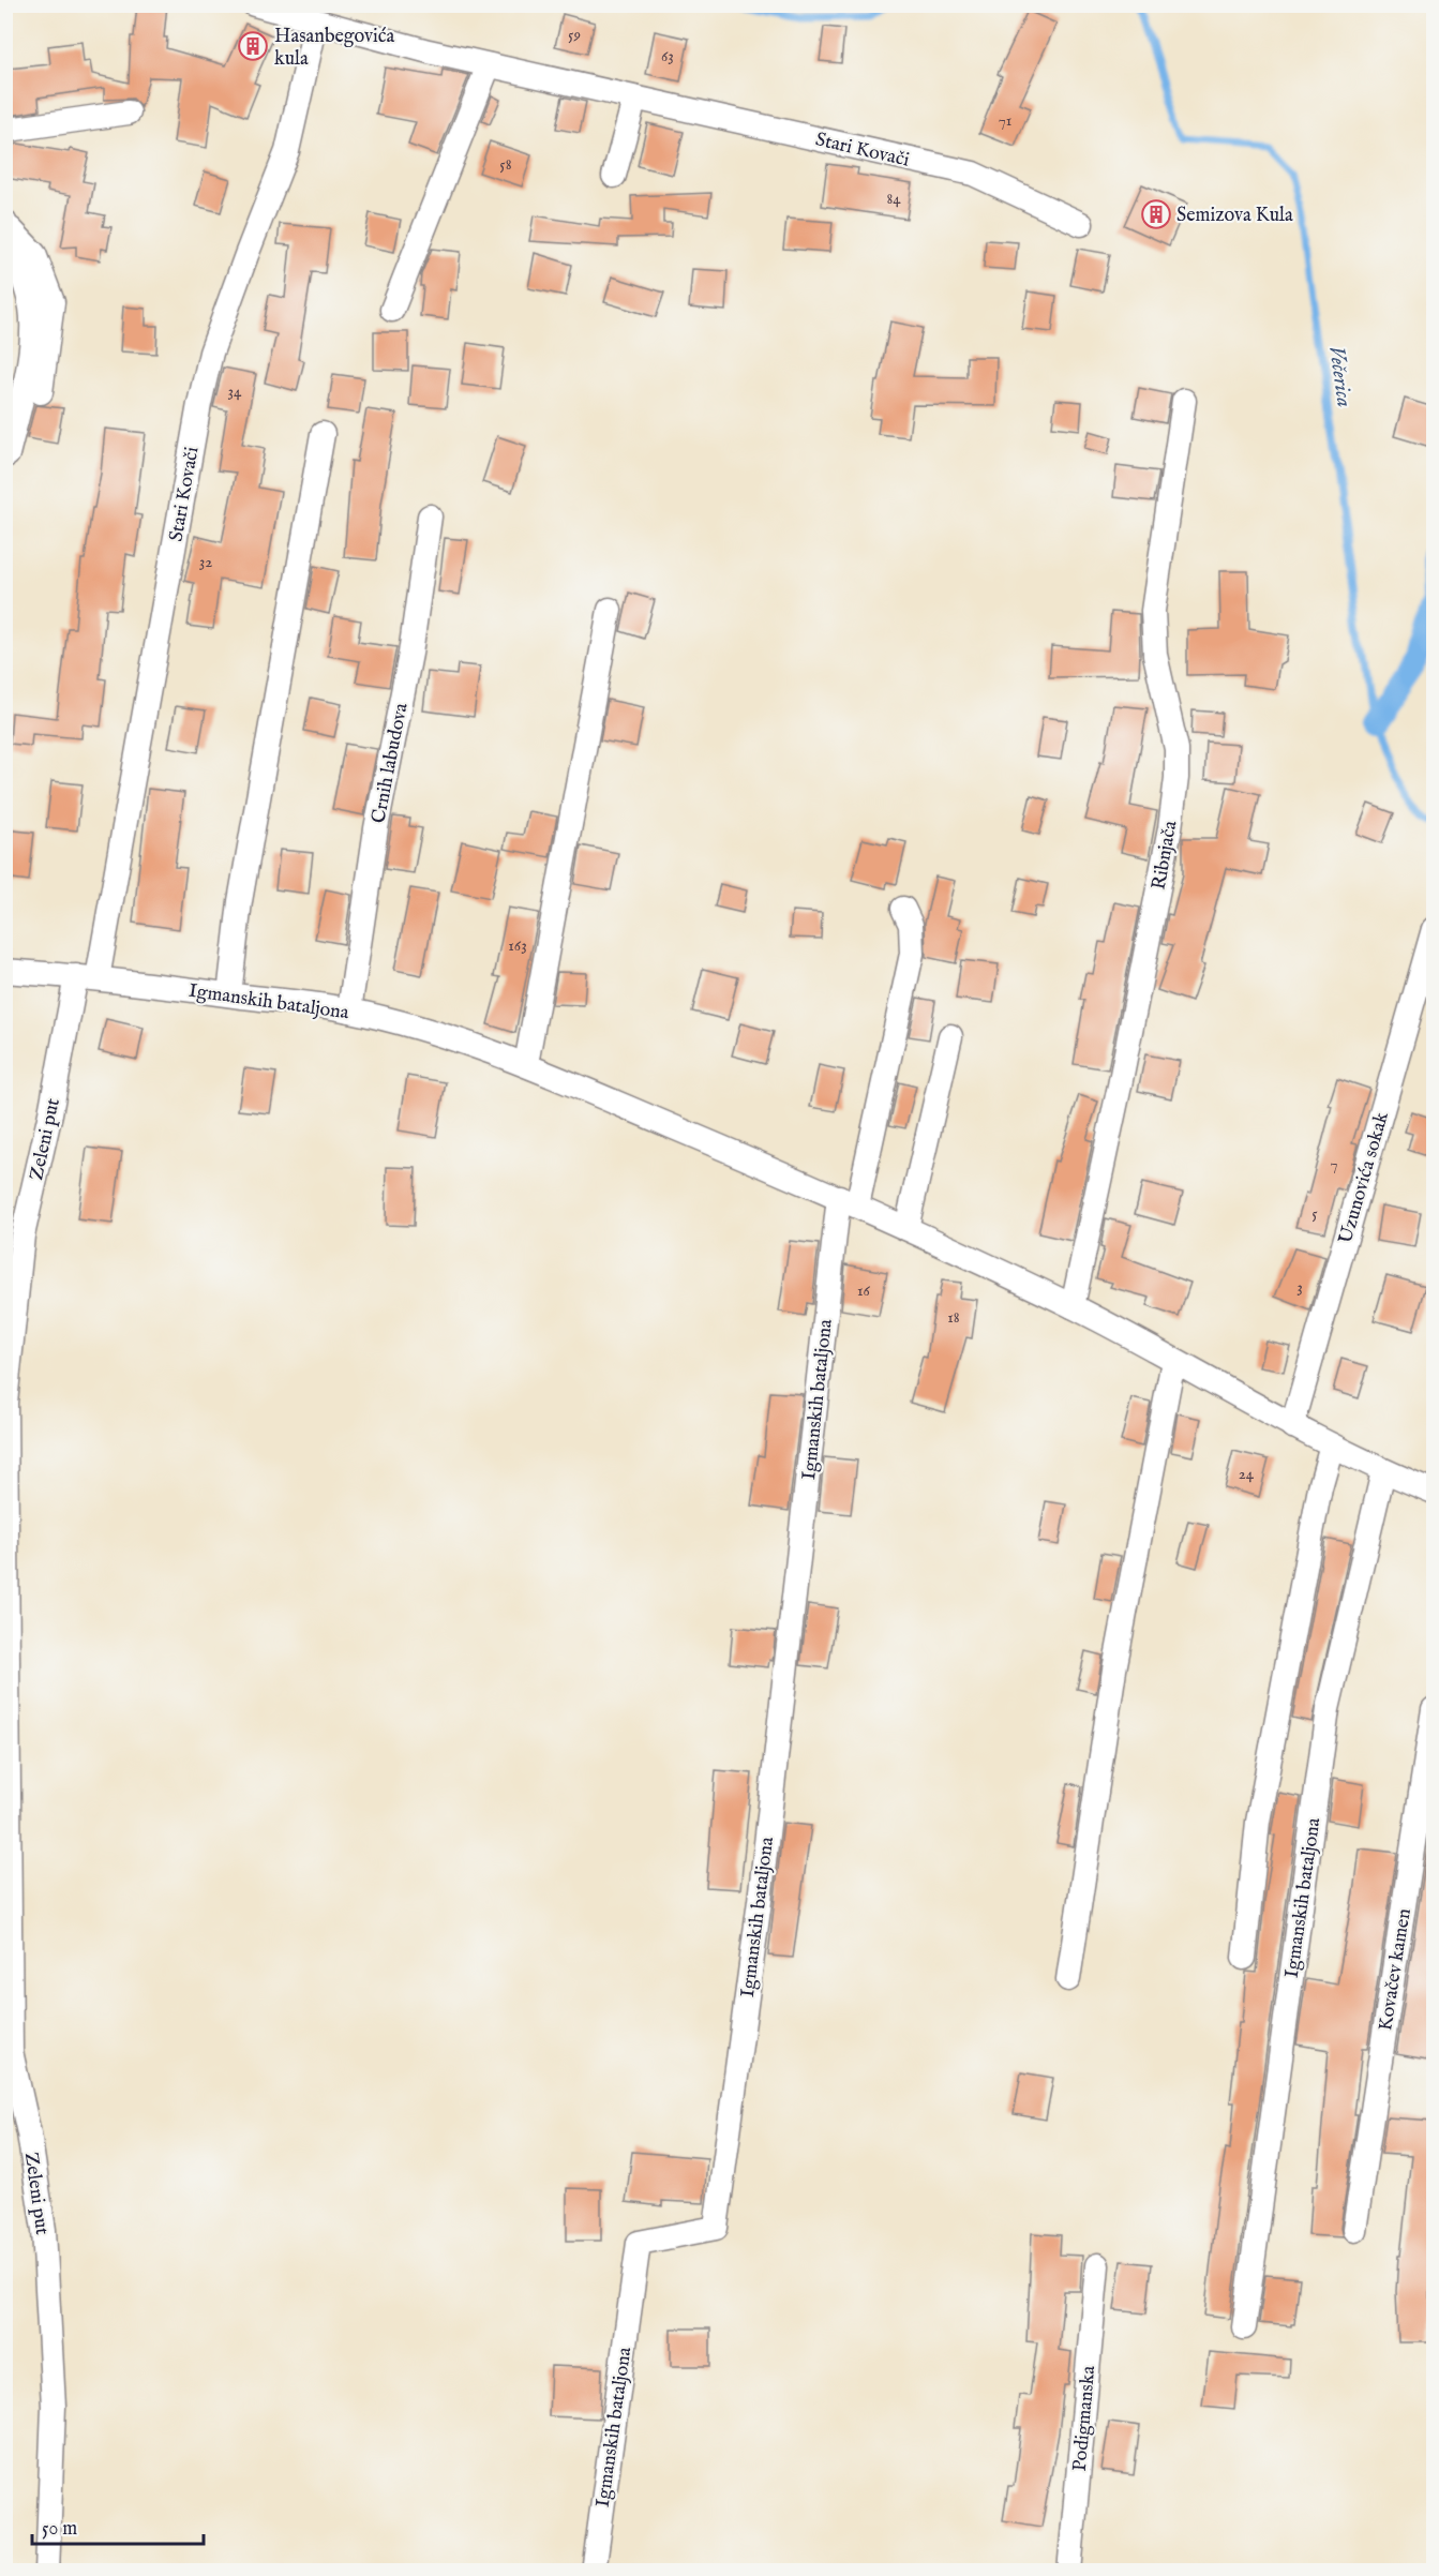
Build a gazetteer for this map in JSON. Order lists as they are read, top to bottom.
{
  "streets": {
    "street": [
      "Stari Kovači",
      "Crnih labudova",
      "Ribnjača",
      "Igmanskih bataljona",
      "Zeleni put",
      "Uzunovića sokak",
      "Kovačev kamen",
      "Podigmanska"
    ]
  },
  "crossings": [
    ["Stari Kovači", "Igmanskih bataljona"],
    ["Stari Kovači", "Zeleni put"],
    ["Crnih labudova", "Igmanskih bataljona"],
    ["Ribnjača", "Igmanskih bataljona"],
    ["Igmanskih bataljona", "Zeleni put"],
    ["Igmanskih bataljona", "Uzunovića sokak"]
  ],
  "water": ["Večerica"],
  "places": {
    "building": ["Hasanbegovića kula", "Semizova Kula"]
  },
  "house_numbers": [
    "59",
    "63",
    "71",
    "58",
    "84",
    "34",
    "32",
    "163",
    "7",
    "5",
    "3",
    "16",
    "18",
    "24"
  ],
  "scale_bar": "50 m"
}
